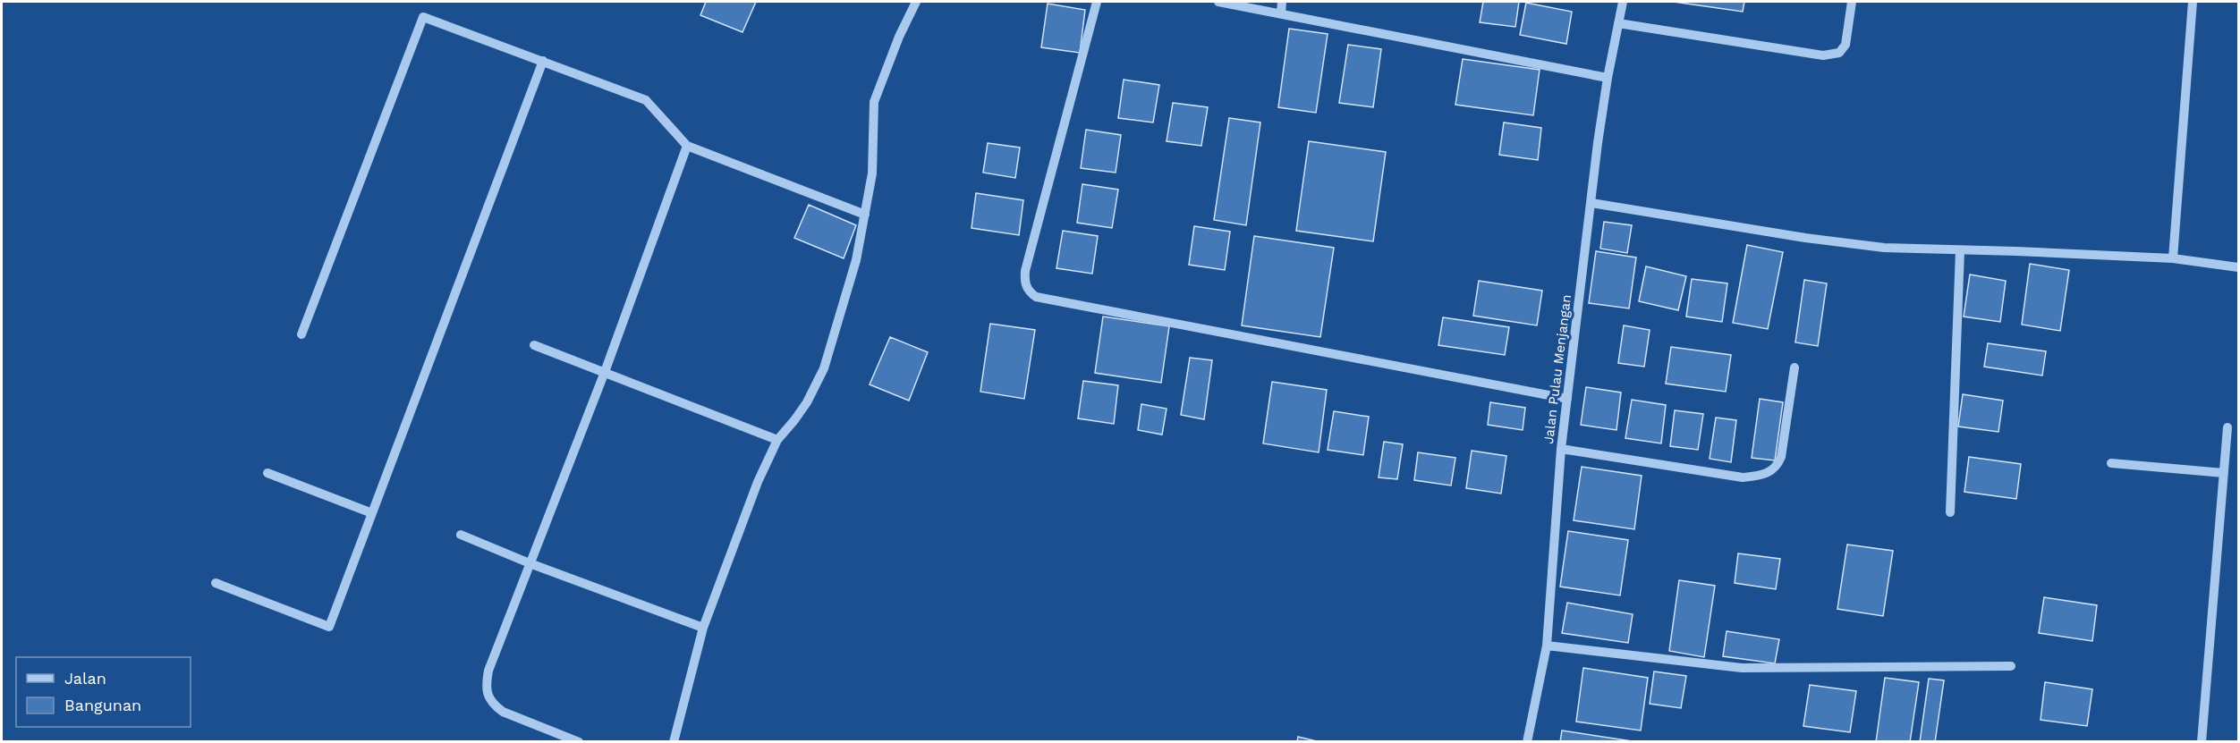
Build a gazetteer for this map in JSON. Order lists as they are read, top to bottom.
{
  "streets": {
    "street": ["Jalan Pulau Menjangan"]
  },
  "legend": ["Jalan", "Bangunan"]
}
